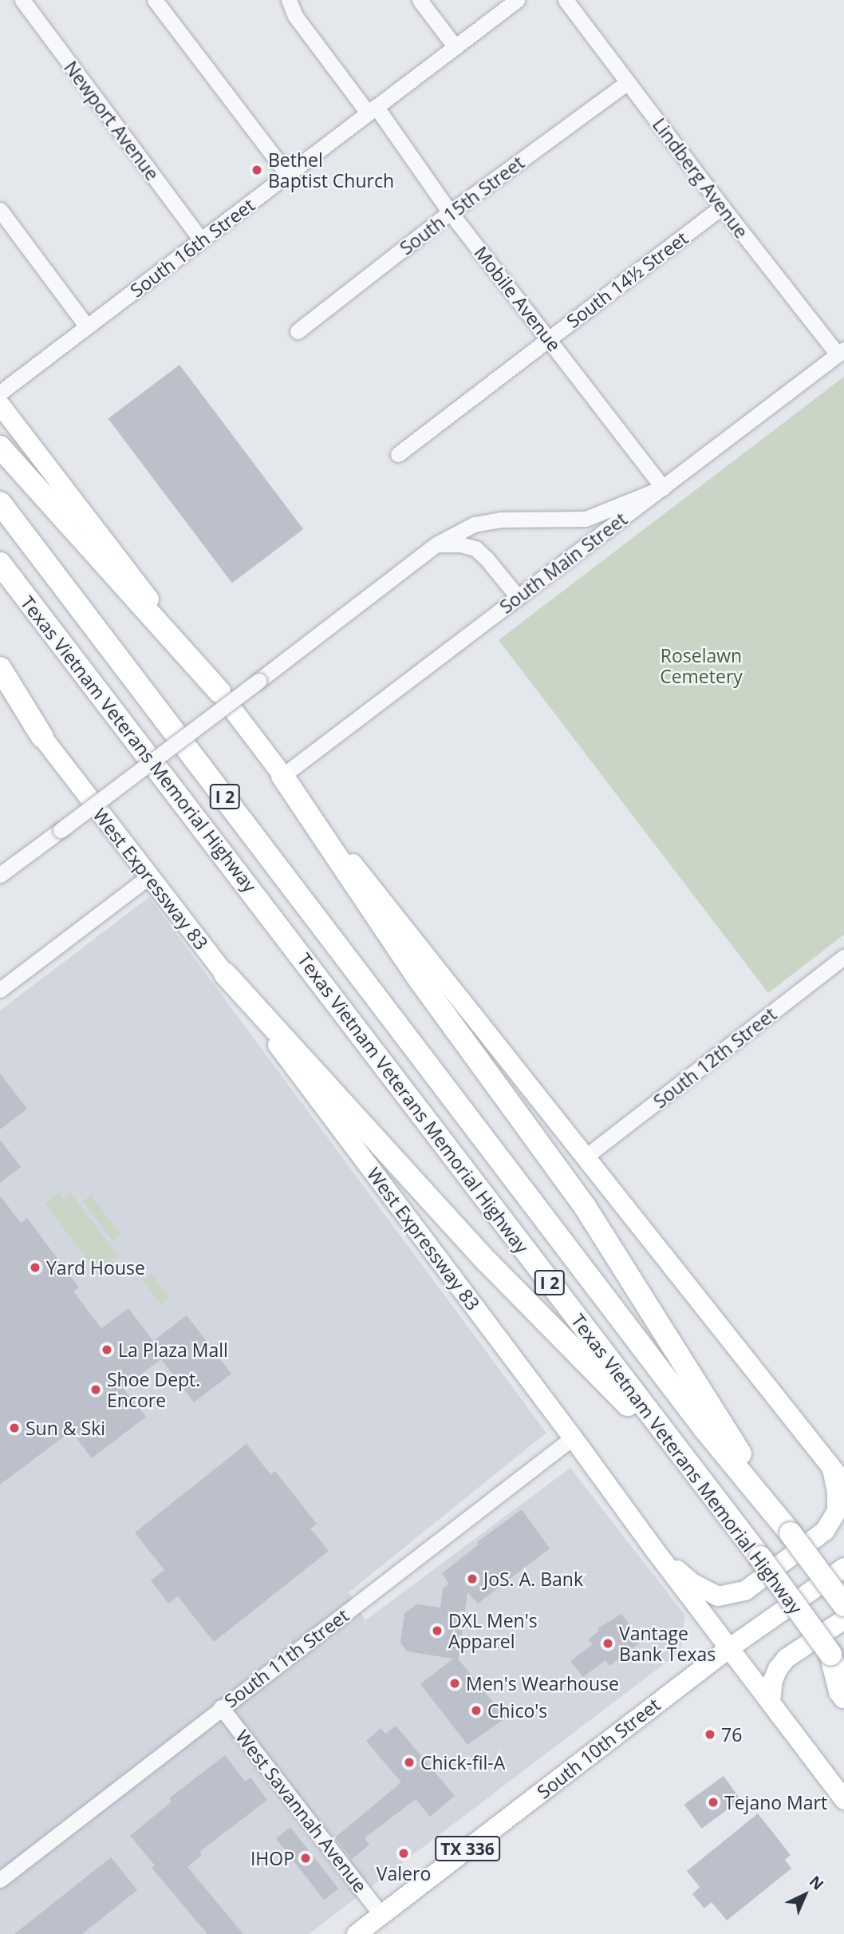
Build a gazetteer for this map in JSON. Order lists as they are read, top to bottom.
{
  "streets": {
    "highway": ["Texas Vietnam Veterans Memorial Highway", "I 2"],
    "main road": ["West Expressway 83", "South 10th Street", "TX 336"],
    "street": [
      "Newport Avenue",
      "Lindberg Avenue",
      "South 15th Street",
      "South 16th Street",
      "South 14½ Street",
      "Mobile Avenue",
      "South Main Street",
      "South 12th Street",
      "South 11th Street",
      "West Savannah Avenue"
    ]
  },
  "crossings": [
    ["Newport Avenue", "South 16th Street"],
    ["Lindberg Avenue", "South 15th Street"],
    ["Lindberg Avenue", "South 14½ Street"],
    ["Lindberg Avenue", "South Main Street"],
    ["South 15th Street", "Mobile Avenue"],
    ["South 16th Street", "Mobile Avenue"],
    ["South 14½ Street", "Mobile Avenue"],
    ["Mobile Avenue", "South Main Street"],
    ["West Expressway 83", "South 11th Street"],
    ["West Expressway 83", "South 10th Street"],
    ["South 11th Street", "West Savannah Avenue"],
    ["South 10th Street", "West Savannah Avenue"]
  ],
  "parks": ["Roselawn Cemetery"],
  "places": [
    "Bethel Baptist Church",
    "Yard House",
    "La Plaza Mall",
    "Shoe Dept. Encore",
    "Sun & Ski",
    "JoS. A. Bank",
    "DXL Men's Apparel",
    "Vantage Bank Texas",
    "Men's Wearhouse",
    "Chico's",
    "76",
    "Chick-fil-A",
    "Tejano Mart",
    "Valero",
    "IHOP"
  ],
  "north": "top right"
}
